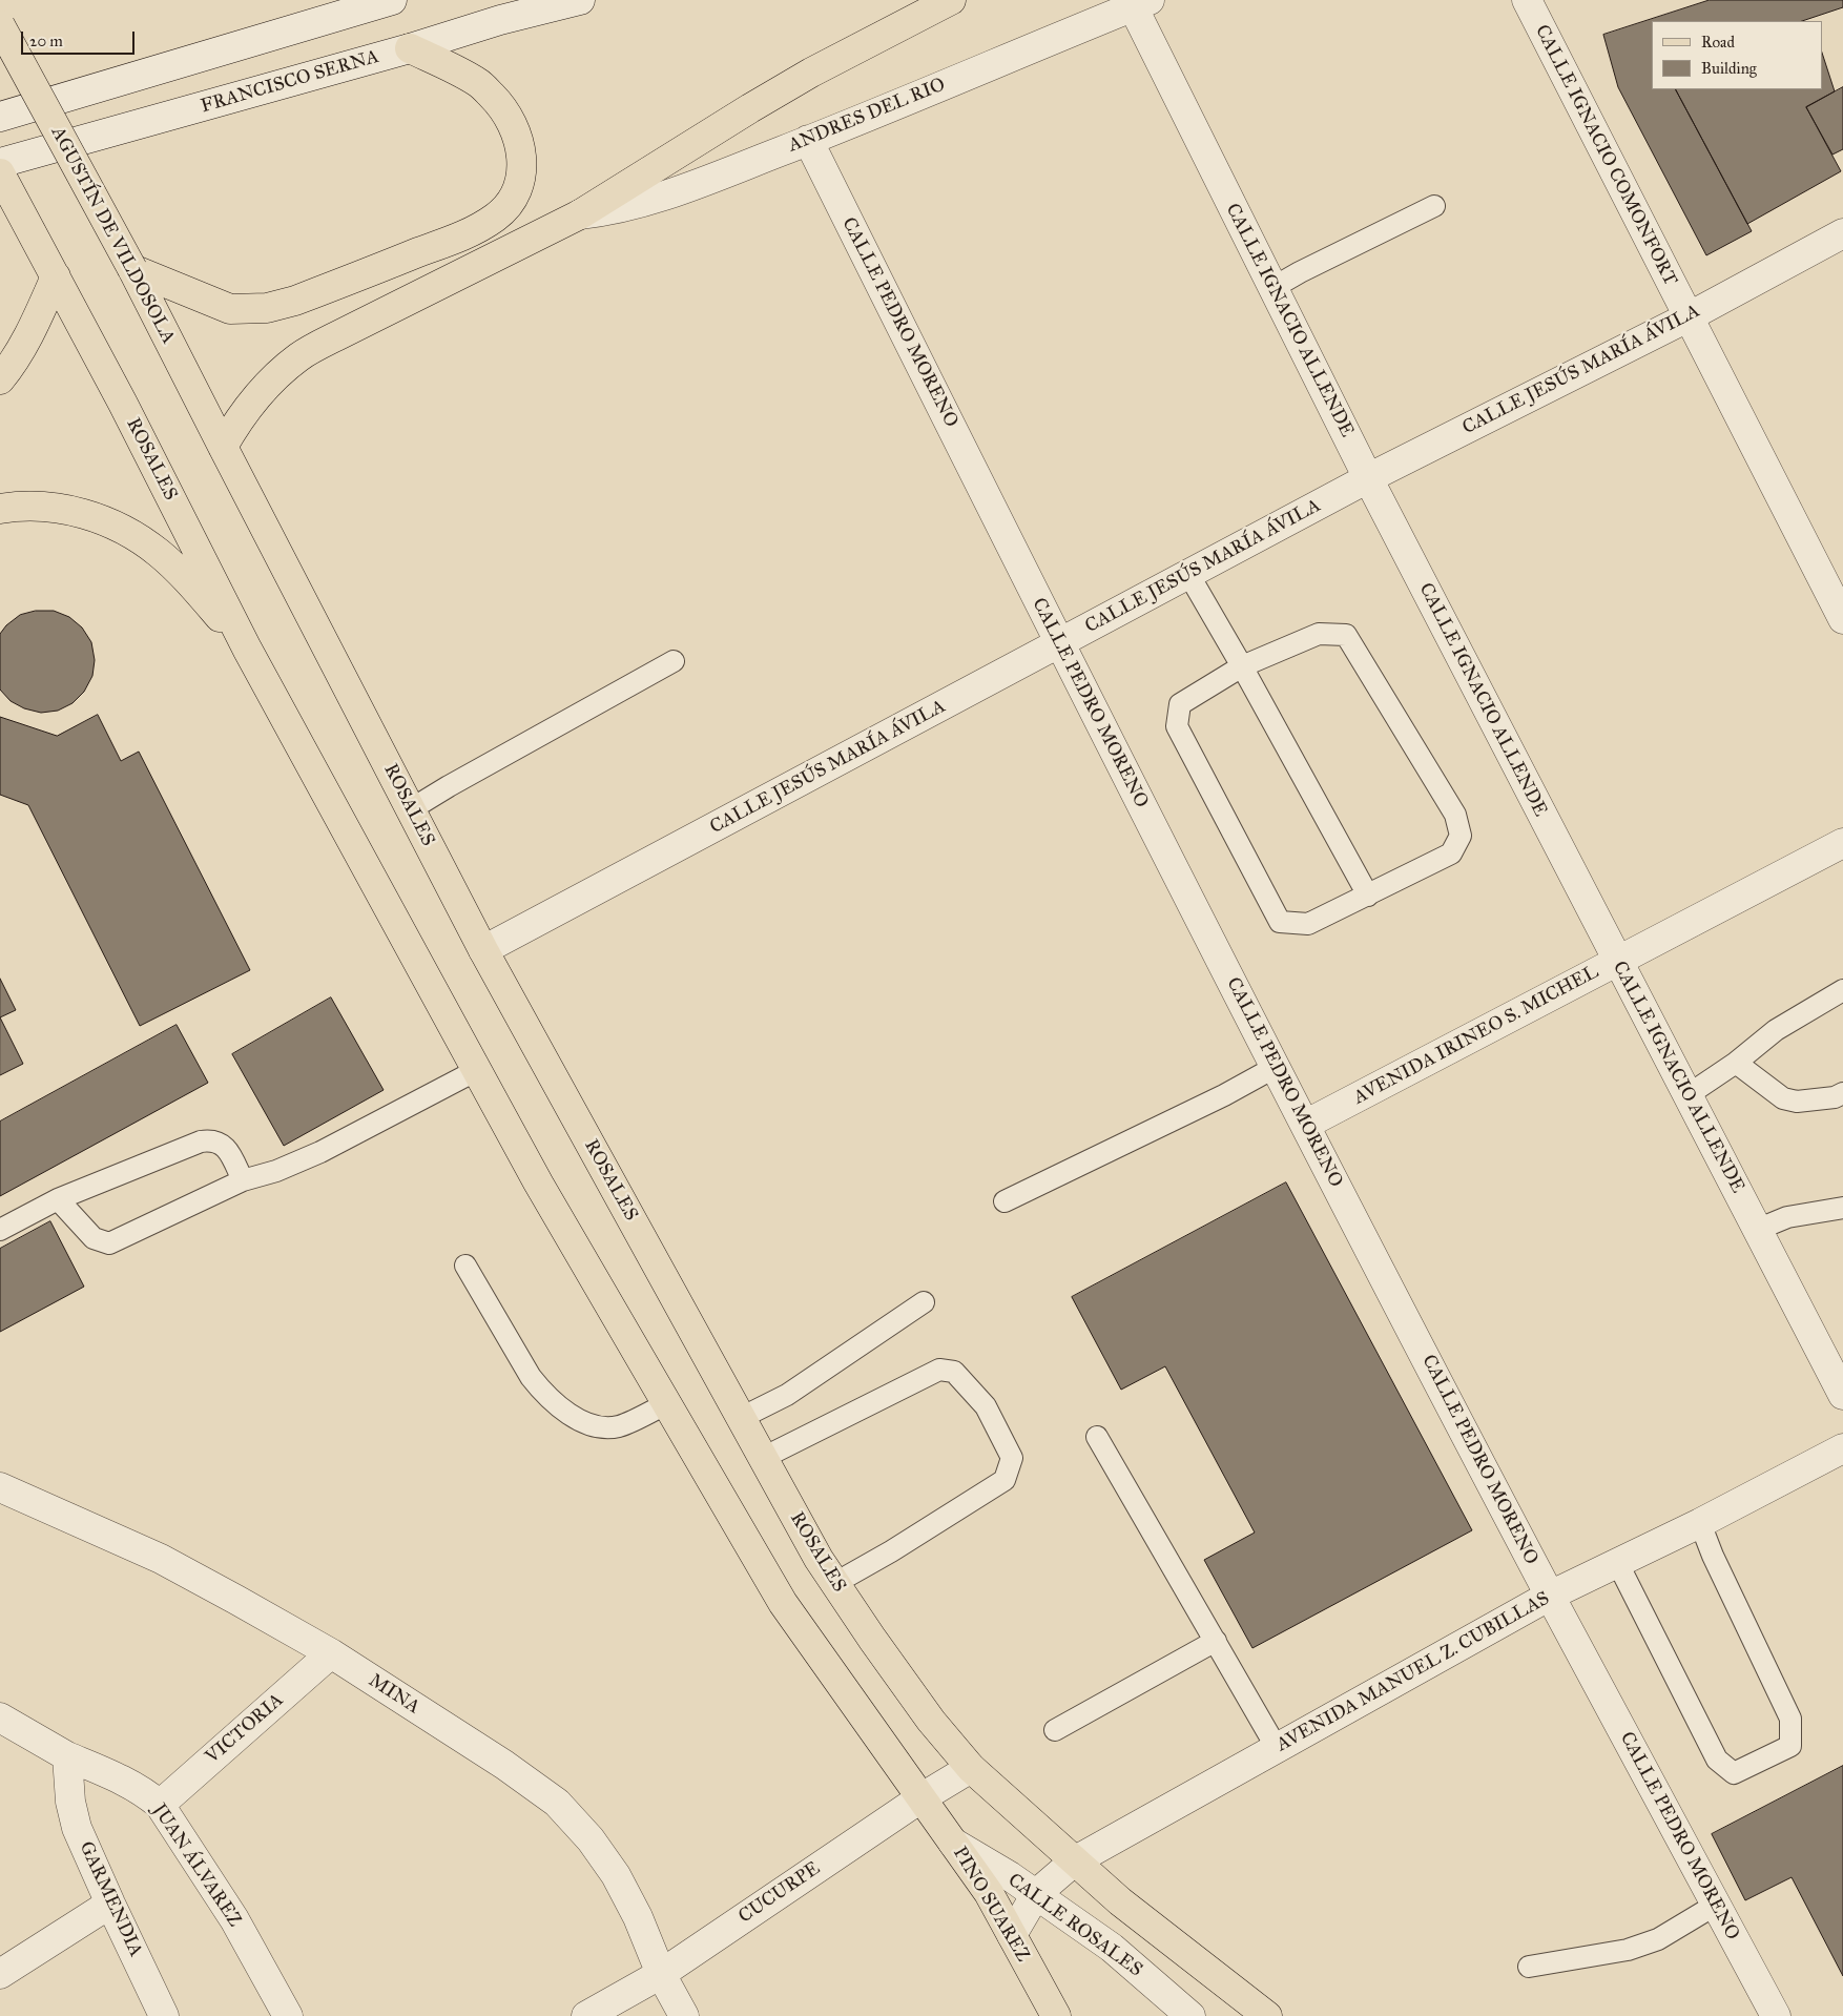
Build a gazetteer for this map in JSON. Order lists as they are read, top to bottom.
{
  "streets": {
    "main road": ["AGUSTÍN DE VILDOSOLA", "ROSALES", "PINO SUAREZ"],
    "street": [
      "FRANCISCO SERNA",
      "ANDRES DEL RIO",
      "CALLE IGNACIO COMONFORT",
      "CALLE IGNACIO ALLENDE",
      "CALLE PEDRO MORENO",
      "CALLE JESÚS MARÍA ÁVILA",
      "AVENIDA IRINEO S. MICHEL",
      "AVENIDA MANUEL Z. CUBILLAS",
      "MINA",
      "VICTORIA",
      "JUAN ÁLVAREZ",
      "CUCURPE",
      "GARMENDIA",
      "CALLE ROSALES"
    ]
  },
  "crossings": [
    ["ANDRES DEL RIO", "CALLE IGNACIO ALLENDE"],
    ["ANDRES DEL RIO", "CALLE PEDRO MORENO"],
    ["CALLE IGNACIO COMONFORT", "CALLE JESÚS MARÍA ÁVILA"],
    ["AGUSTÍN DE VILDOSOLA", "ROSALES"],
    ["CALLE IGNACIO ALLENDE", "CALLE JESÚS MARÍA ÁVILA"],
    ["CALLE IGNACIO ALLENDE", "AVENIDA IRINEO S. MICHEL"],
    ["CALLE PEDRO MORENO", "CALLE JESÚS MARÍA ÁVILA"],
    ["CALLE PEDRO MORENO", "AVENIDA IRINEO S. MICHEL"],
    ["CALLE PEDRO MORENO", "AVENIDA MANUEL Z. CUBILLAS"],
    ["CALLE JESÚS MARÍA ÁVILA", "ROSALES"],
    ["ROSALES", "AVENIDA MANUEL Z. CUBILLAS"],
    ["ROSALES", "CUCURPE"],
    ["ROSALES", "PINO SUAREZ"],
    ["AVENIDA MANUEL Z. CUBILLAS", "PINO SUAREZ"],
    ["AVENIDA MANUEL Z. CUBILLAS", "CALLE ROSALES"],
    ["MINA", "VICTORIA"],
    ["MINA", "CUCURPE"],
    ["VICTORIA", "JUAN ÁLVAREZ"],
    ["JUAN ÁLVAREZ", "GARMENDIA"],
    ["CUCURPE", "PINO SUAREZ"],
    ["PINO SUAREZ", "CALLE ROSALES"]
  ],
  "legend": ["Road", "Building"],
  "scale_bar": "20 m"
}
